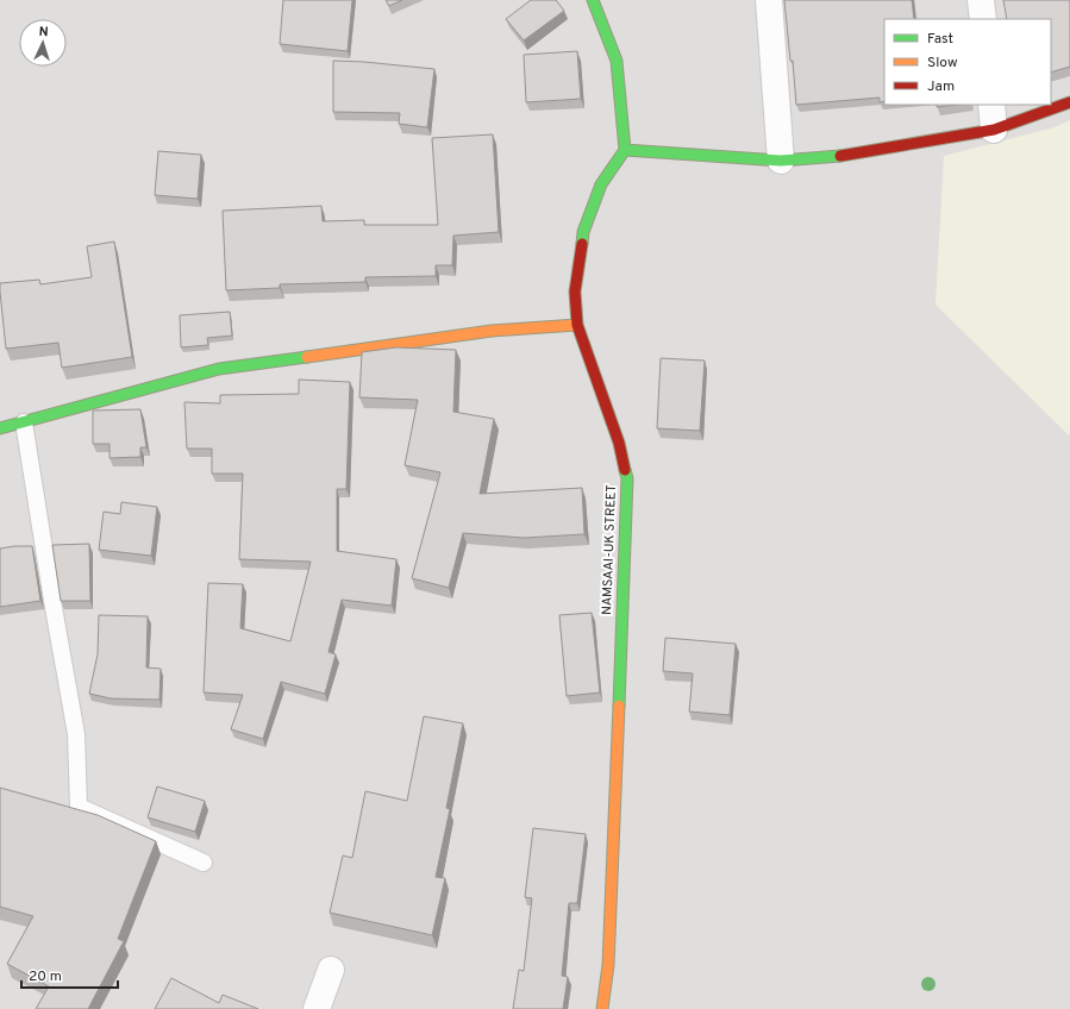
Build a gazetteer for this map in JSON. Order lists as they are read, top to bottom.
{
  "streets": {
    "street": ["NAMSAAI-UK STREET"]
  },
  "legend": ["Fast", "Slow", "Jam"],
  "scale_bar": "20 m",
  "north": "top"
}
